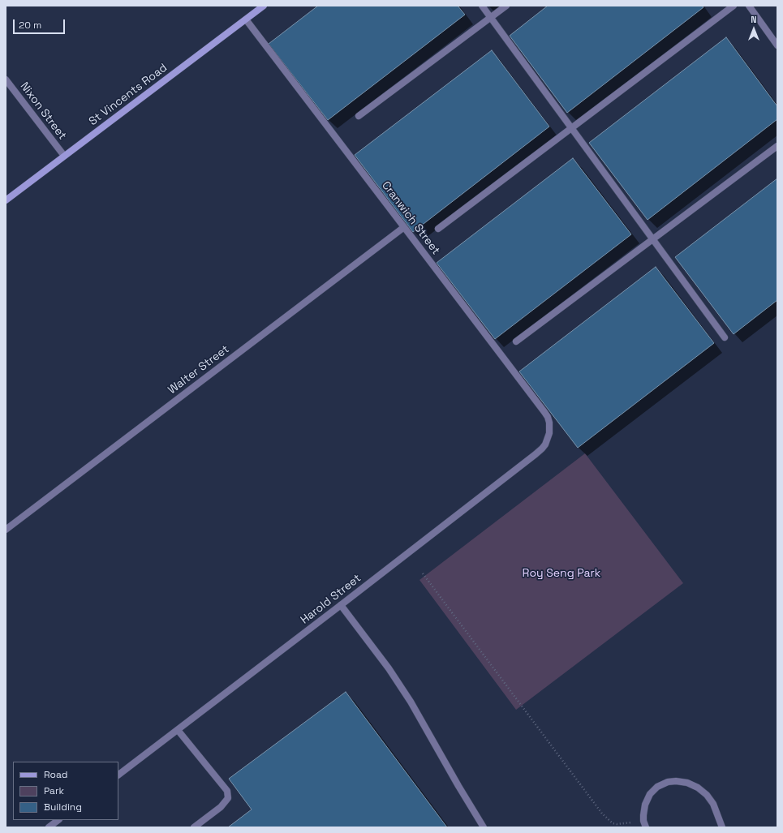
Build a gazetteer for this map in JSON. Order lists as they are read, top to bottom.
{
  "streets": {
    "main road": ["St Vincents Road"],
    "street": [
      "Nixon Street",
      "Cranwich Street",
      "Walter Street",
      "Harold Street"
    ]
  },
  "crossings": [
    ["St Vincents Road", "Nixon Street"],
    ["St Vincents Road", "Cranwich Street"],
    ["Cranwich Street", "Walter Street"],
    ["Cranwich Street", "Harold Street"]
  ],
  "parks": ["Roy Seng Park"],
  "legend": ["Road", "Park", "Building"],
  "scale_bar": "20 m",
  "north": "top"
}
